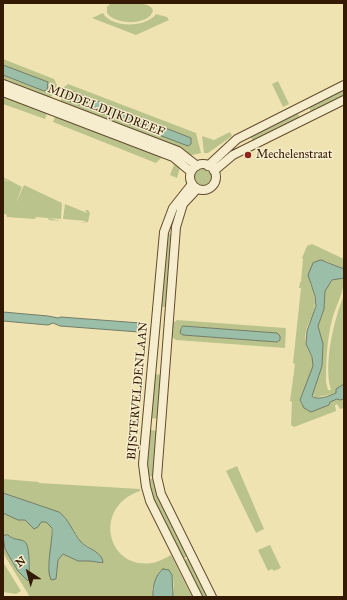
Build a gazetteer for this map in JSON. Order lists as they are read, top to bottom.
{
  "streets": {
    "street": ["MIDDELDIJKDREEF", "BIJSTERVELDENLAAN"]
  },
  "crossings": [
    ["MIDDELDIJKDREEF", "BIJSTERVELDENLAAN"]
  ],
  "places": ["Mechelenstraat"],
  "north": "top left"
}
